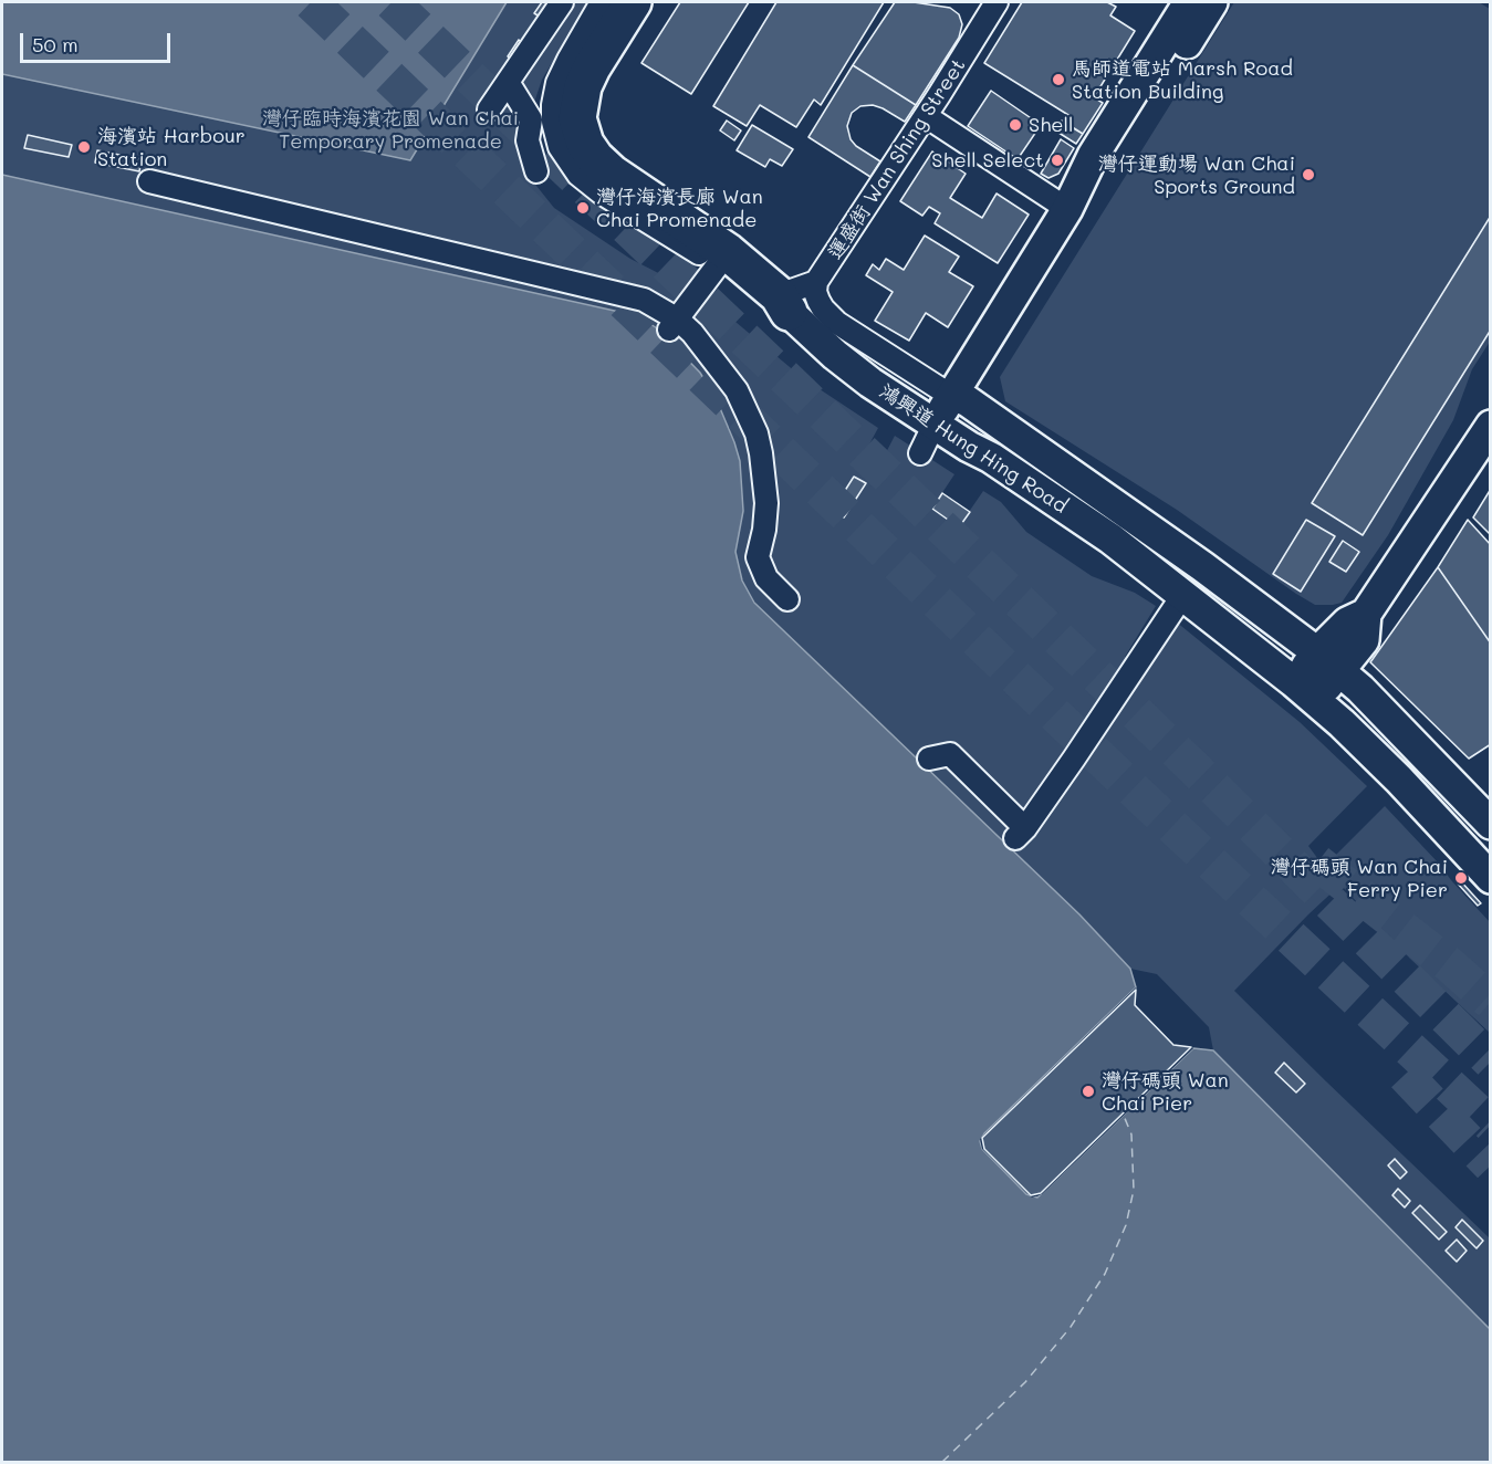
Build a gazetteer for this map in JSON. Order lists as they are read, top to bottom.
{
  "streets": {
    "main road": ["鴻興道 Hung Hing Road"],
    "street": ["運盛街 Wan Shing Street"]
  },
  "crossings": [
    ["運盛街 Wan Shing Street", "鴻興道 Hung Hing Road"]
  ],
  "parks": ["灣仔臨時海濱花園 Wan Chai Temporary Promenade"],
  "places": [
    "馬師道電站 Marsh Road Station Building",
    "Shell",
    "海濱站 Harbour Station",
    "Shell Select",
    "灣仔運動場 Wan Chai Sports Ground",
    "灣仔海濱長廊 Wan Chai Promenade",
    "灣仔碼頭 Wan Chai Ferry Pier",
    "灣仔碼頭 Wan Chai Pier"
  ],
  "scale_bar": "50 m"
}
